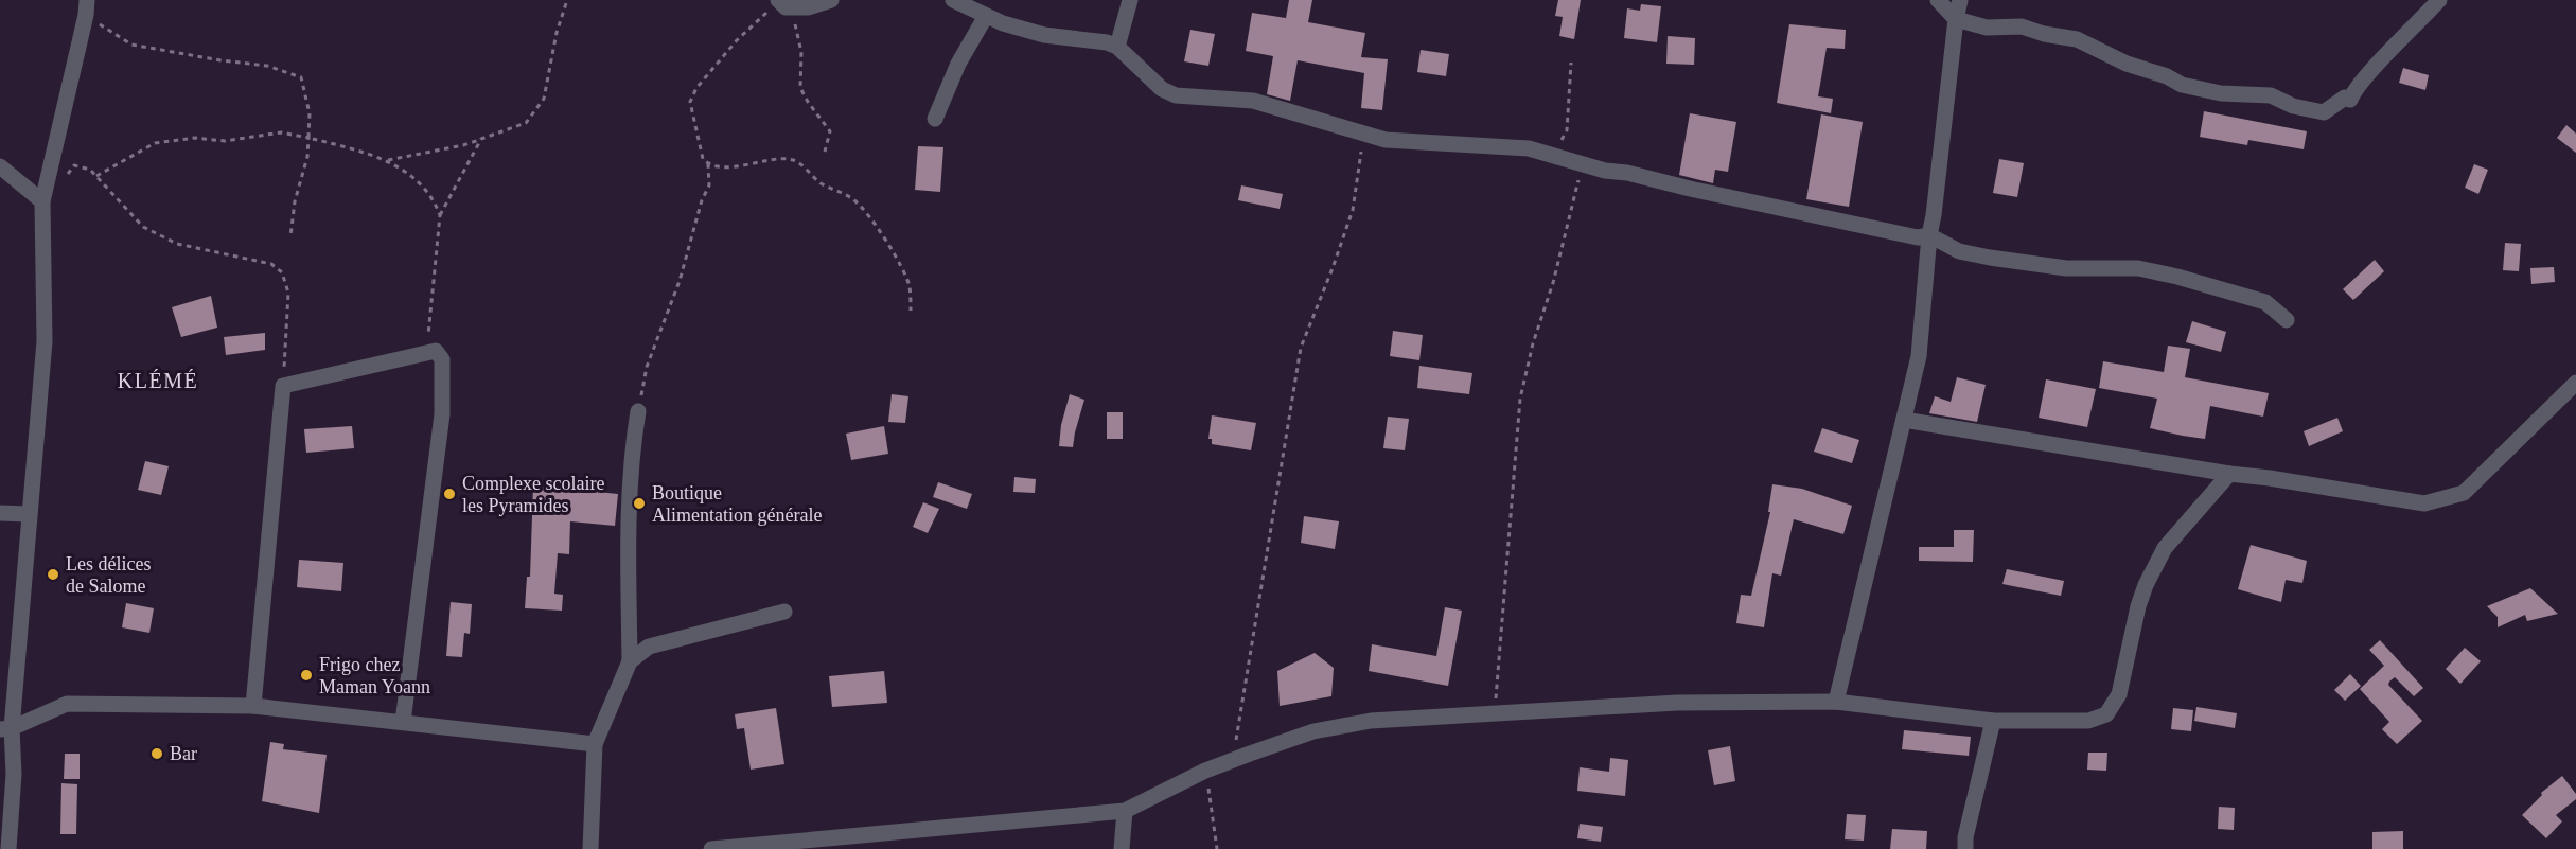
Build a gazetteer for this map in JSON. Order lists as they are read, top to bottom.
{
  "districts": ["KLÉMÉ"],
  "places": [
    "Complexe scolaire les Pyramides",
    "Boutique Alimentation générale",
    "Les délices de Salome",
    "Frigo chez Maman Yoann",
    "Bar"
  ]
}
